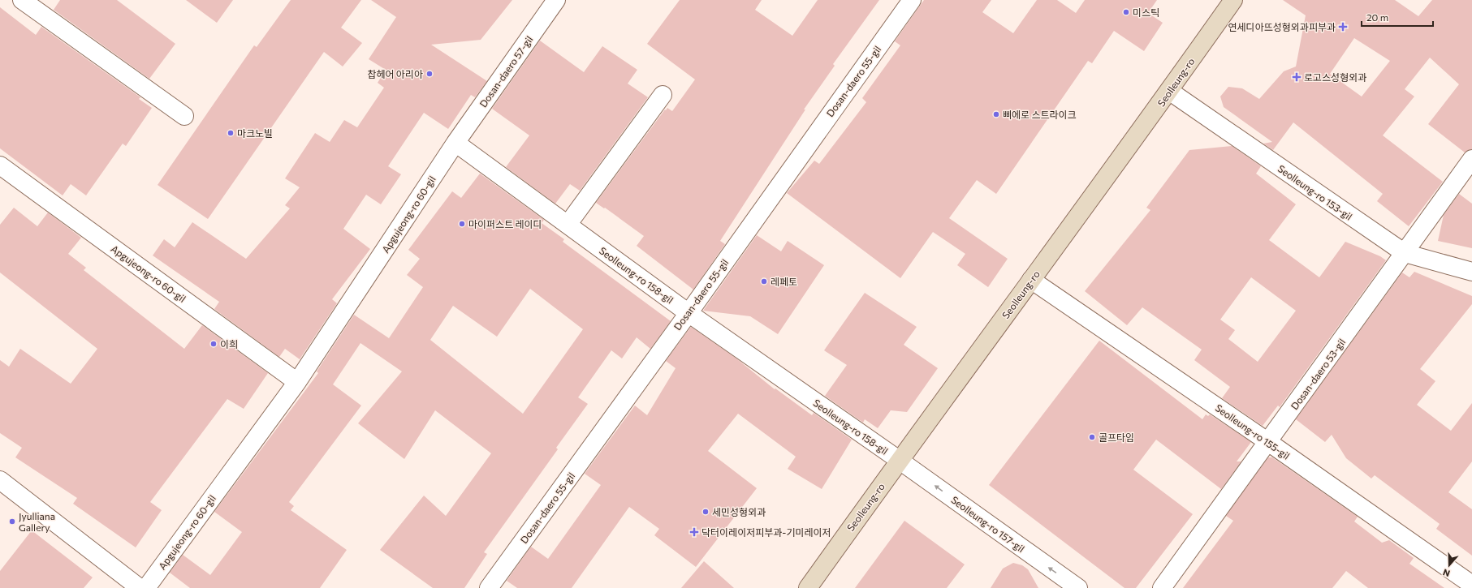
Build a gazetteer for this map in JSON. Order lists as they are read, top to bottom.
{
  "streets": {
    "main road": ["Seolleung-ro"],
    "street": [
      "Dosan-daero 57-gil",
      "Dosan-daero 55-gil",
      "Seolleung-ro 153-gil",
      "Apgujeong-ro 60-gil",
      "Seolleung-ro 158-gil",
      "Dosan-daero 53-gil",
      "Seolleung-ro 155-gil",
      "Seolleung-ro 157-gil"
    ]
  },
  "crossings": [
    ["Dosan-daero 57-gil", "Apgujeong-ro 60-gil"],
    ["Dosan-daero 57-gil", "Seolleung-ro 158-gil"],
    ["Dosan-daero 55-gil", "Seolleung-ro 158-gil"],
    ["Seolleung-ro", "Seolleung-ro 153-gil"],
    ["Seolleung-ro", "Seolleung-ro 158-gil"],
    ["Seolleung-ro", "Seolleung-ro 155-gil"],
    ["Seolleung-ro", "Seolleung-ro 157-gil"],
    ["Seolleung-ro 153-gil", "Dosan-daero 53-gil"],
    ["Apgujeong-ro 60-gil", "Seolleung-ro 158-gil"],
    ["Seolleung-ro 158-gil", "Seolleung-ro 157-gil"],
    ["Dosan-daero 53-gil", "Seolleung-ro 155-gil"]
  ],
  "one_way": ["Seolleung-ro 157-gil"],
  "places": {
    "other": [
      "미스틱",
      "찹헤어 아리아",
      "삐에로 스트라이크",
      "마크노빌",
      "마이퍼스트 레이디",
      "레페토",
      "이희",
      "골프타임",
      "세민성형외과",
      "Jyulliana Gallery"
    ],
    "health": ["연세디아뜨성형외과피부과", "로고스성형외과", "닥터이레이저피부과-기미레이저"]
  },
  "scale_bar": "20 m",
  "north": "bottom"
}
